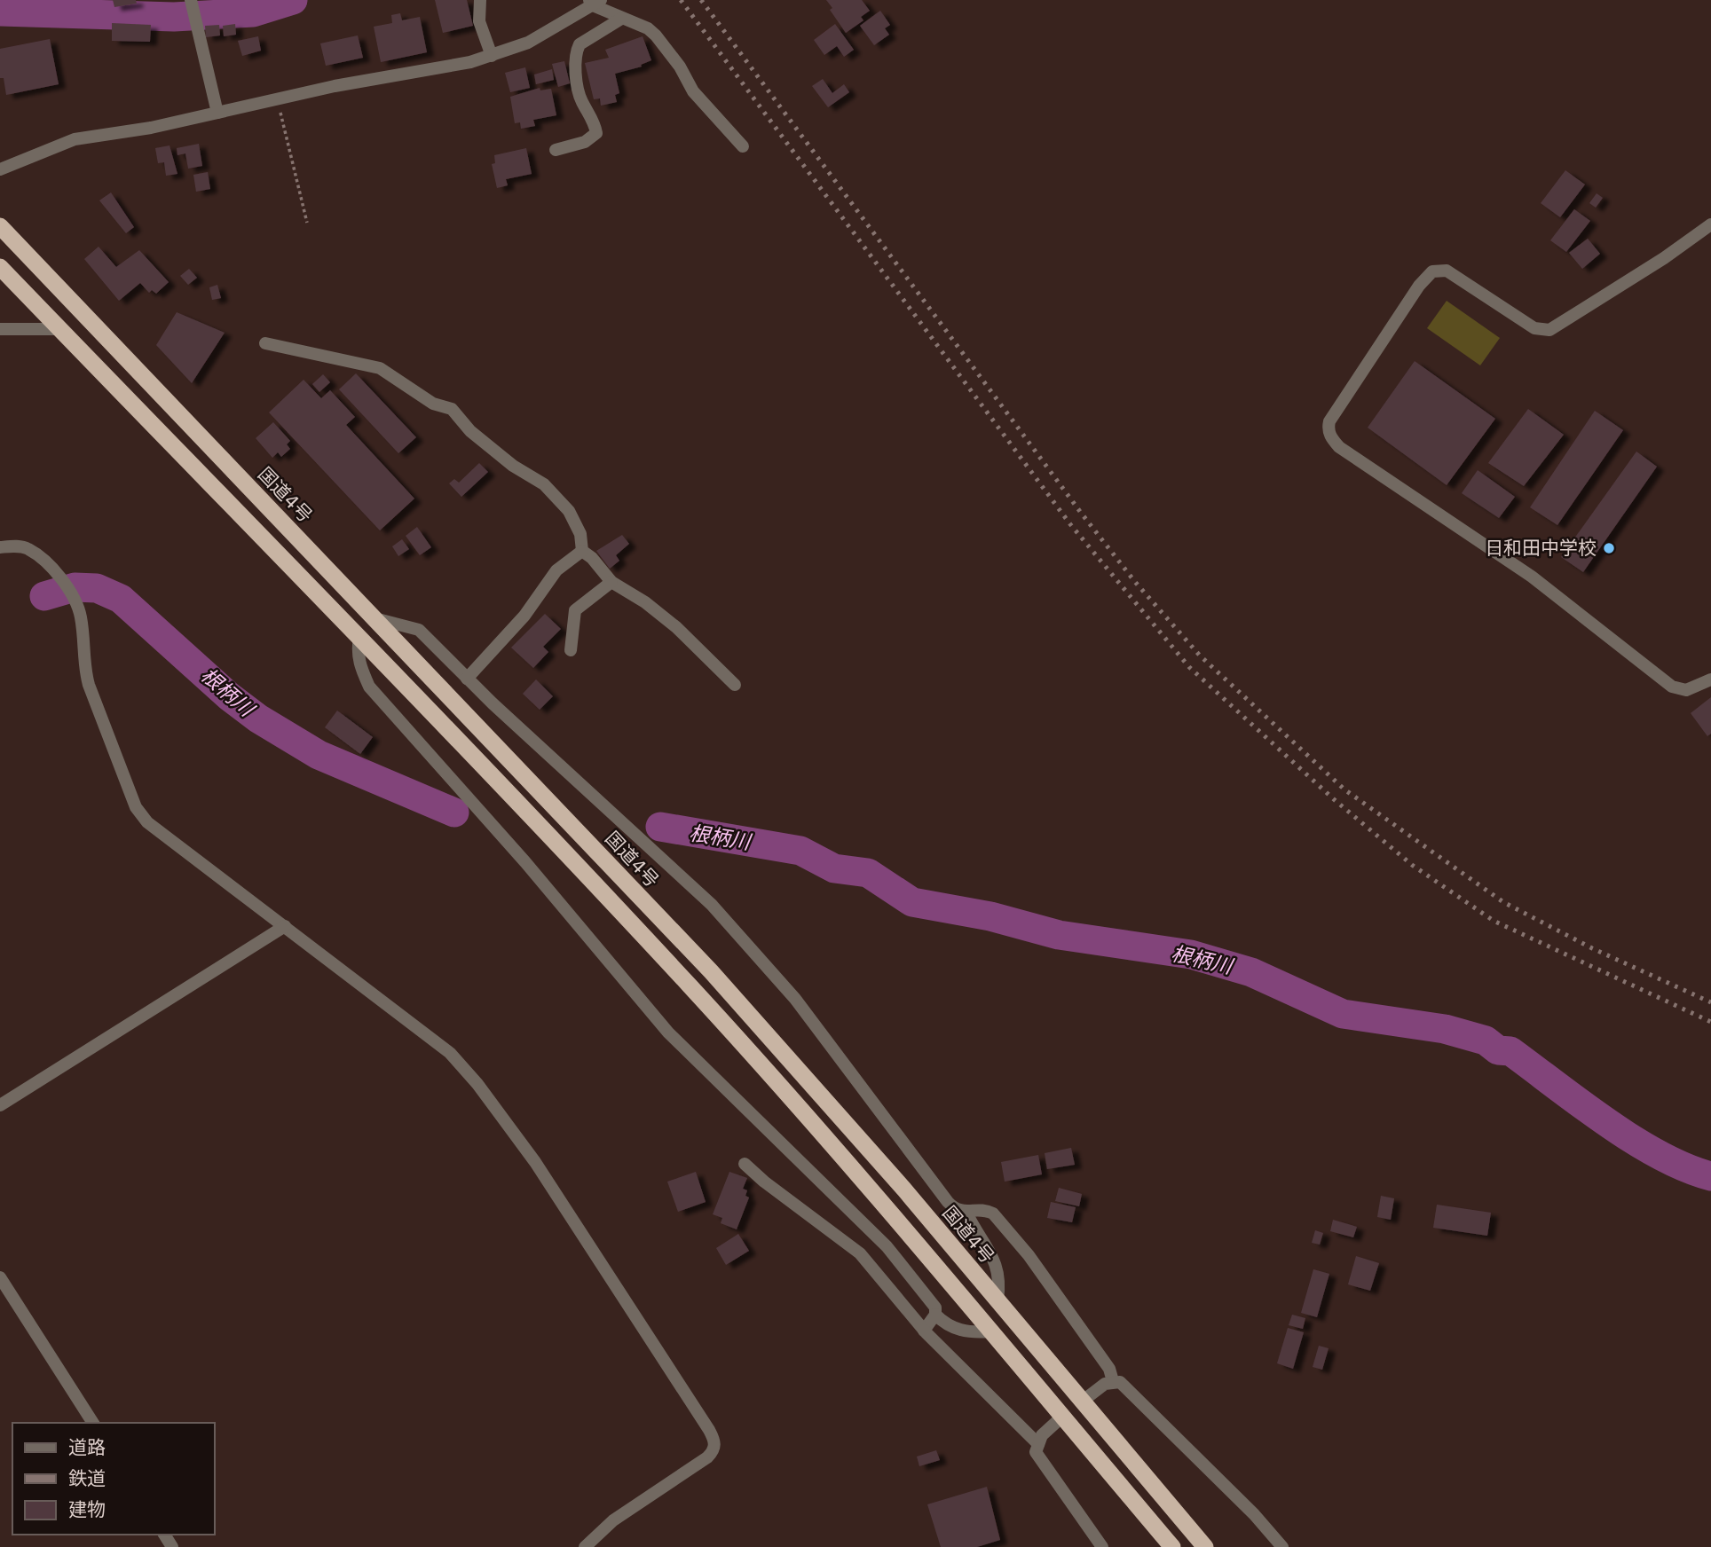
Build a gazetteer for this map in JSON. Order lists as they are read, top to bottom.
{
  "streets": {
    "highway": ["国道4号"]
  },
  "water": ["根柄川"],
  "places": ["日和田中学校"],
  "legend": ["道路", "鉄道", "建物"]
}
